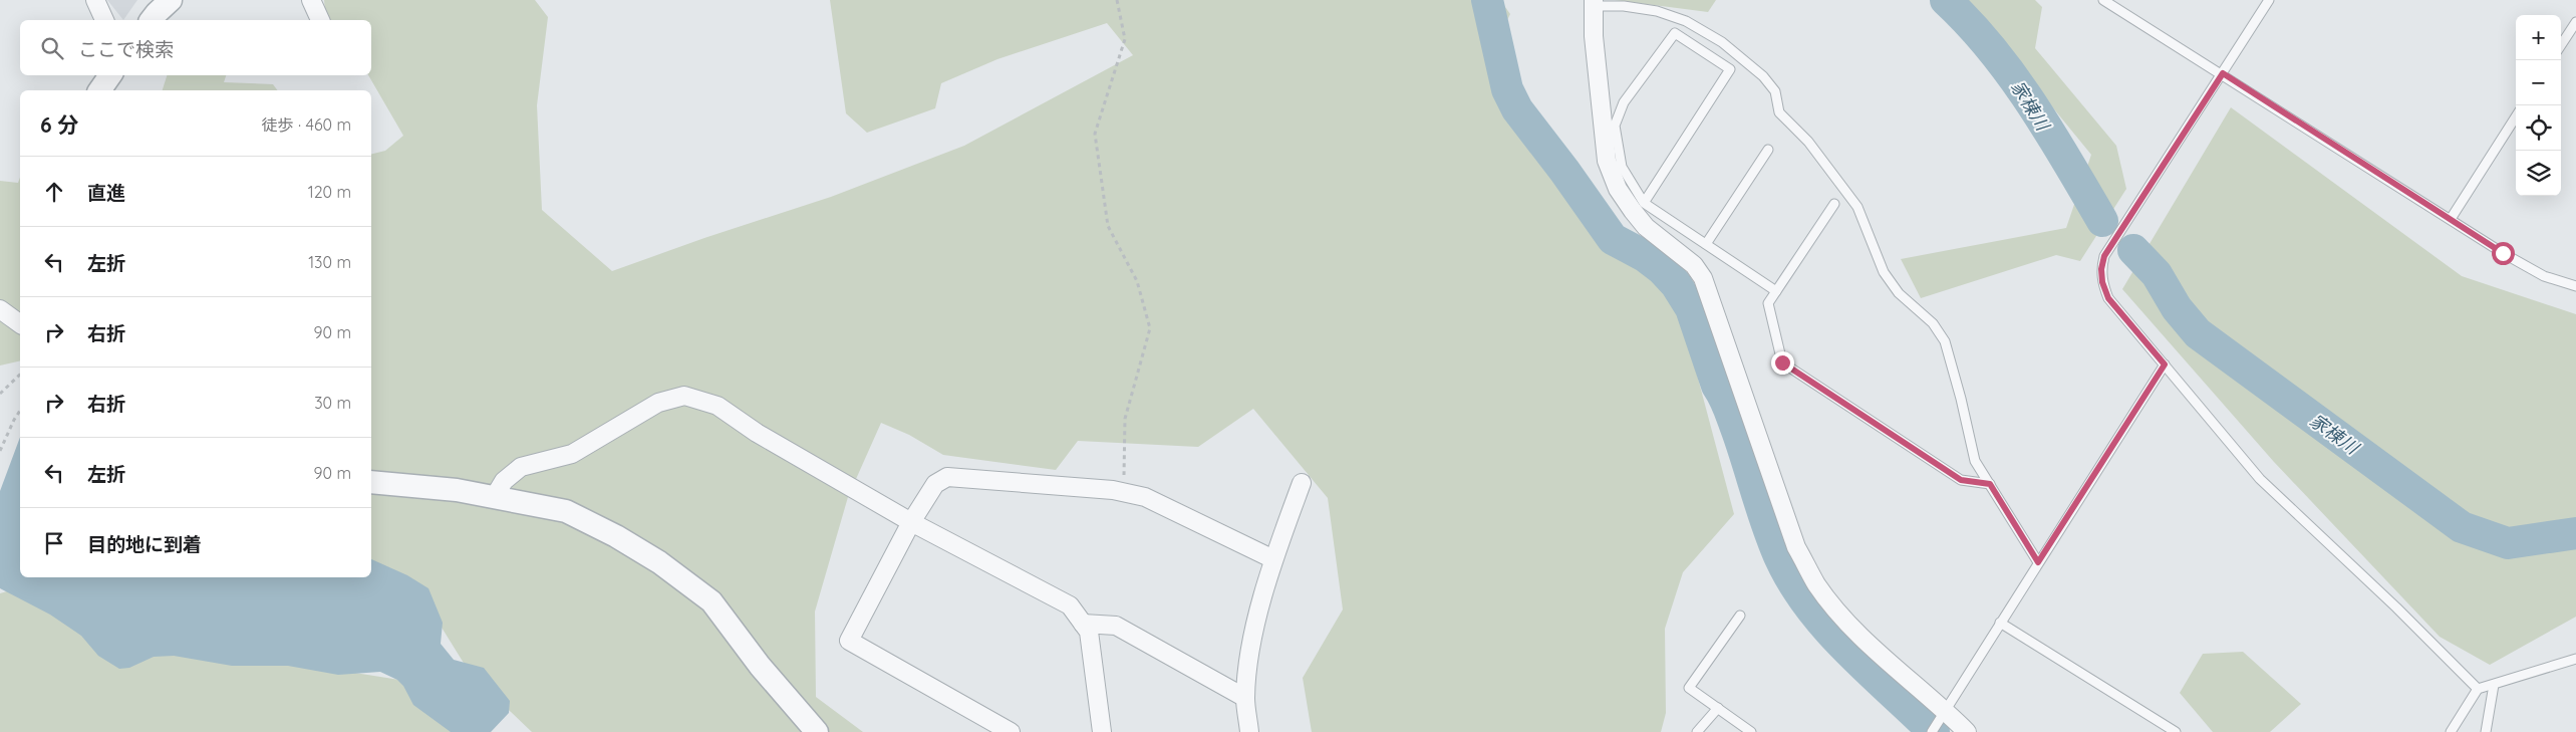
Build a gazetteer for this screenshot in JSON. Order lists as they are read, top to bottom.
{
  "water": ["家棟川"],
  "page": {
    "map_buttons": ["+", "−"],
    "search": "ここで検索",
    "heading": ["6 分", "徒歩 · 460 m"],
    "list": [
      ["直進", "120 m"],
      ["左折", "130 m"],
      ["右折", "90 m"],
      ["右折", "30 m"],
      ["左折", "90 m"],
      "目的地に到着"
    ]
  }
}
